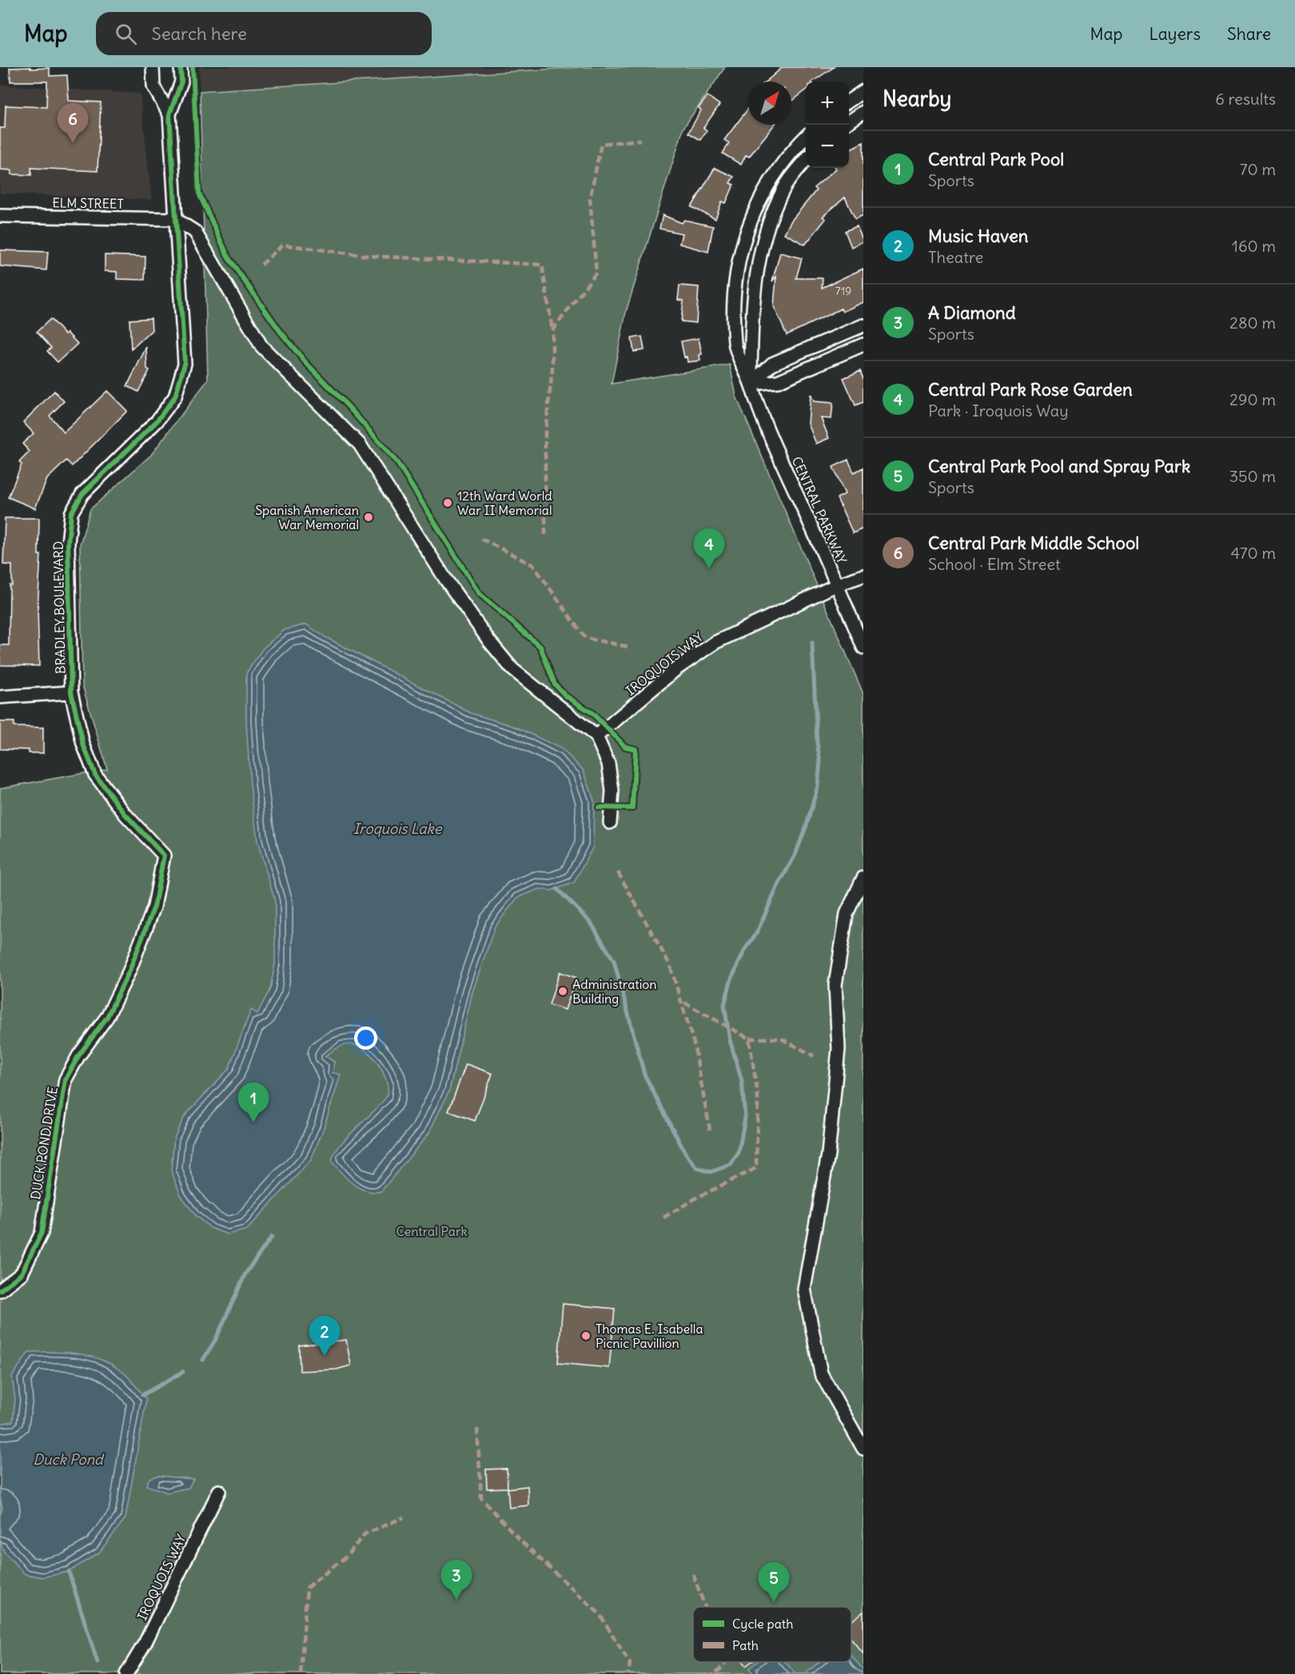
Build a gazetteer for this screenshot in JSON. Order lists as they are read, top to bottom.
{
  "streets": {
    "street": [
      "ELM STREET",
      "CENTRAL PARKWAY",
      "BRADLEY BOULEVARD",
      "IROQUOIS WAY",
      "DUCK POND DRIVE"
    ]
  },
  "crossings": [
    ["ELM STREET", "BRADLEY BOULEVARD"],
    ["CENTRAL PARKWAY", "IROQUOIS WAY"],
    ["BRADLEY BOULEVARD", "DUCK POND DRIVE"]
  ],
  "water": ["Iroquois Lake", "Duck Pond"],
  "parks": ["Central Park"],
  "places": [
    "12th Ward World War II Memorial",
    "Spanish American War Memorial",
    "Administration Building",
    "Thomas E. Isabella Picnic Pavillion"
  ],
  "house_numbers": ["719"],
  "legend": ["Cycle path", "Path"],
  "north": "top right",
  "page": {
    "header": "Map",
    "search": "Search here",
    "nav": ["Map", "Layers", "Share"],
    "heading": ["Nearby", "6 results"],
    "map_buttons": ["+", "−"],
    "pins": [
      "6",
      "4",
      "1",
      "2",
      "3",
      "5"
    ],
    "list": [
      {
        "mark": "1",
        "name": "Central Park Pool",
        "note": "Sports",
        "value": "70 m"
      },
      {
        "mark": "2",
        "name": "Music Haven",
        "note": "Theatre",
        "value": "160 m"
      },
      {
        "mark": "3",
        "name": "A Diamond",
        "note": "Sports",
        "value": "280 m"
      },
      {
        "mark": "4",
        "name": "Central Park Rose Garden",
        "note": "Park · Iroquois Way",
        "value": "290 m"
      },
      {
        "mark": "5",
        "name": "Central Park Pool and Spray Park",
        "note": "Sports",
        "value": "350 m"
      },
      {
        "mark": "6",
        "name": "Central Park Middle School",
        "note": "School · Elm Street",
        "value": "470 m"
      }
    ]
  }
}
